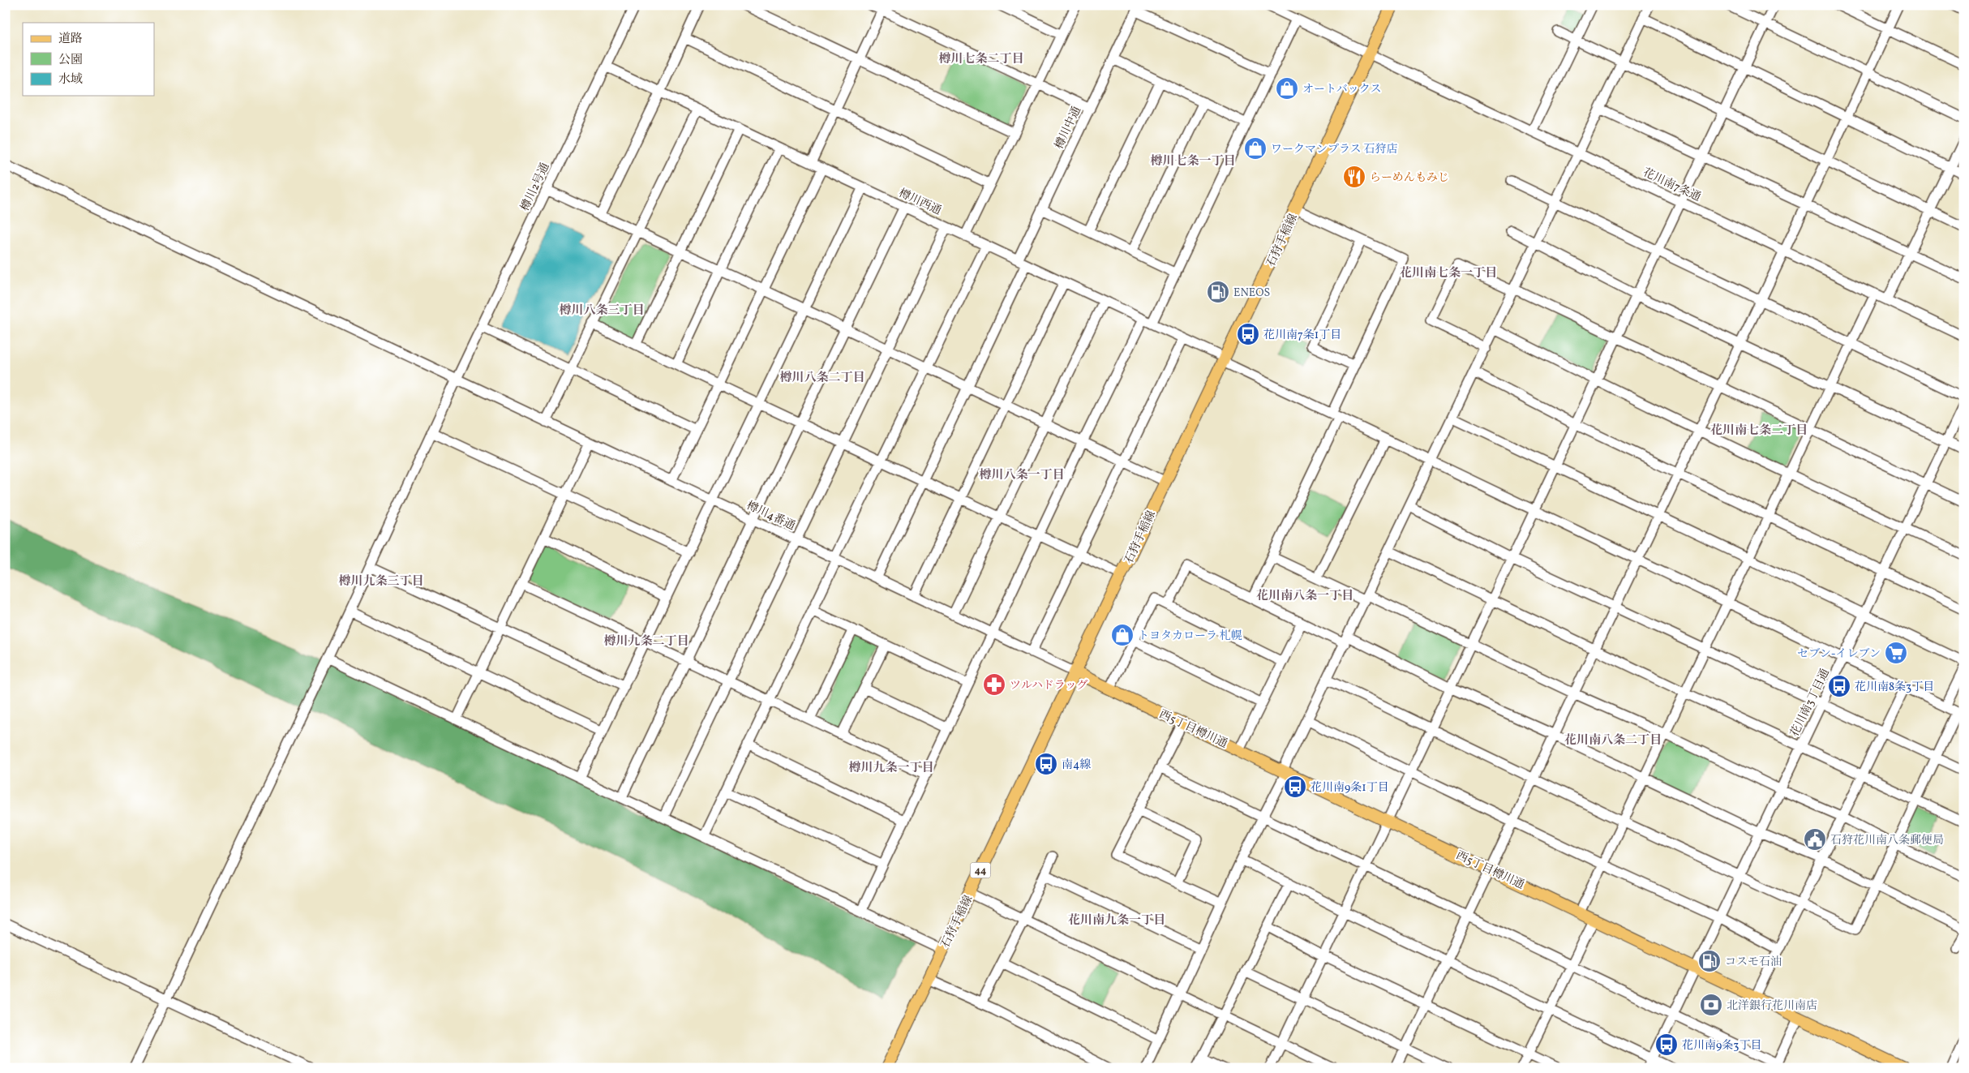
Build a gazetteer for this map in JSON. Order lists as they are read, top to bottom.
{
  "streets": {
    "main road": ["石狩手稲線", "西5丁目樽川通", "44"],
    "street": [
      "樽川中通",
      "花川南7条通",
      "樽川2号通",
      "樽川西通",
      "樽川4番通",
      "花川南3丁目通"
    ]
  },
  "crossings": [
    ["樽川中通", "樽川西通"],
    ["樽川中通", "樽川4番通"],
    ["花川南7条通", "石狩手稲線"],
    ["樽川2号通", "樽川西通"],
    ["樽川2号通", "樽川4番通"],
    ["樽川西通", "石狩手稲線"],
    ["樽川西通", "花川南3丁目通"],
    ["石狩手稲線", "樽川4番通"],
    ["石狩手稲線", "西5丁目樽川通"],
    ["樽川4番通", "西5丁目樽川通"],
    ["花川南3丁目通", "西5丁目樽川通"]
  ],
  "districts": [
    "樽川七条二丁目",
    "樽川七条一丁目",
    "花川南七条一丁目",
    "樽川八条三丁目",
    "樽川八条二丁目",
    "花川南七条二丁目",
    "樽川八条一丁目",
    "樽川九条三丁目",
    "花川南八条一丁目",
    "樽川九条二丁目",
    "花川南八条二丁目",
    "樽川九条一丁目",
    "花川南九条一丁目"
  ],
  "places": {
    "shop": ["オートバックス", "ワークマンプラス 石狩店", "トヨタカローラ 札幌"],
    "restaurant": ["らーめんもみじ"],
    "fuel station": ["ENEOS", "コスモ石油"],
    "bus stop": [
      "花川南7条1丁目",
      "花川南8条3丁目",
      "南4線",
      "花川南9条1丁目",
      "花川南9条3丁目"
    ],
    "supermarket": ["セブン-イレブン"],
    "pharmacy": ["ツルハドラッグ"],
    "public building": ["石狩花川南八条郵便局"],
    "bank": ["北洋銀行花川南店"]
  },
  "legend": ["道路", "公園", "水域"]
}
